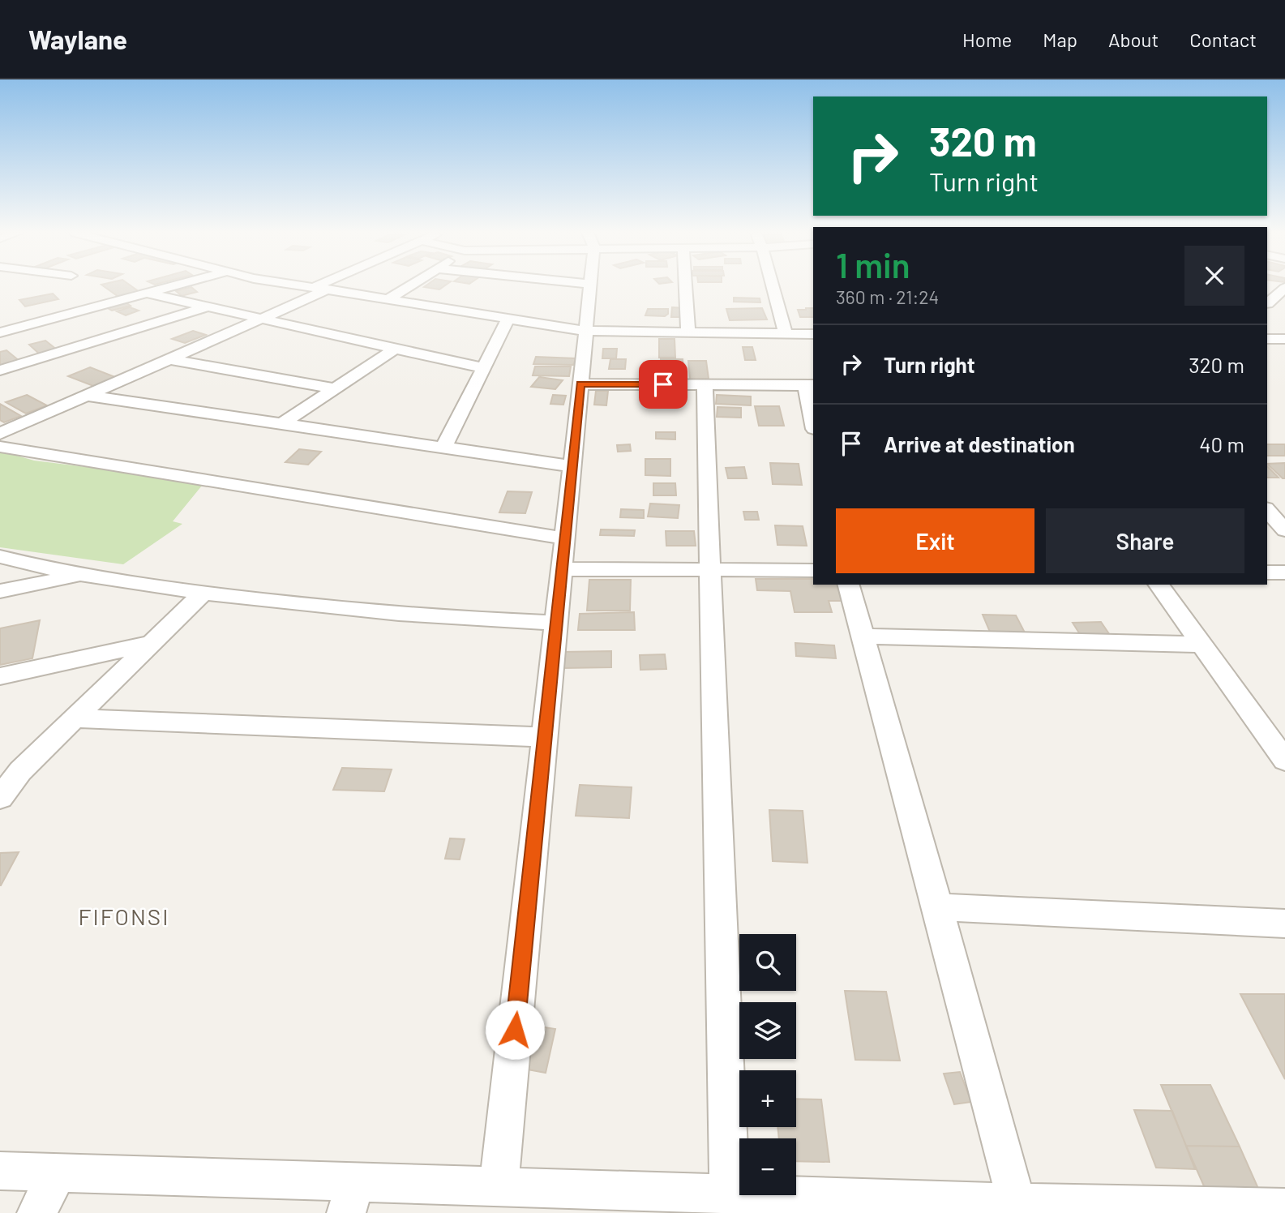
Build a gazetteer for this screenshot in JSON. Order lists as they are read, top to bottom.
{
  "districts": ["FIFONSI"],
  "page": {
    "header": "Waylane",
    "nav": [
      "Home",
      "Map",
      "About",
      "Contact"
    ],
    "turn": ["320 m", "Turn right"],
    "heading": ["1 min", "360 m · 21:24"],
    "list": [
      {
        "name": "Turn right",
        "value": "320 m"
      },
      {
        "name": "Arrive at destination",
        "value": "40 m"
      }
    ],
    "buttons": ["Exit", "Share"],
    "map_buttons": ["+", "−"]
  }
}
